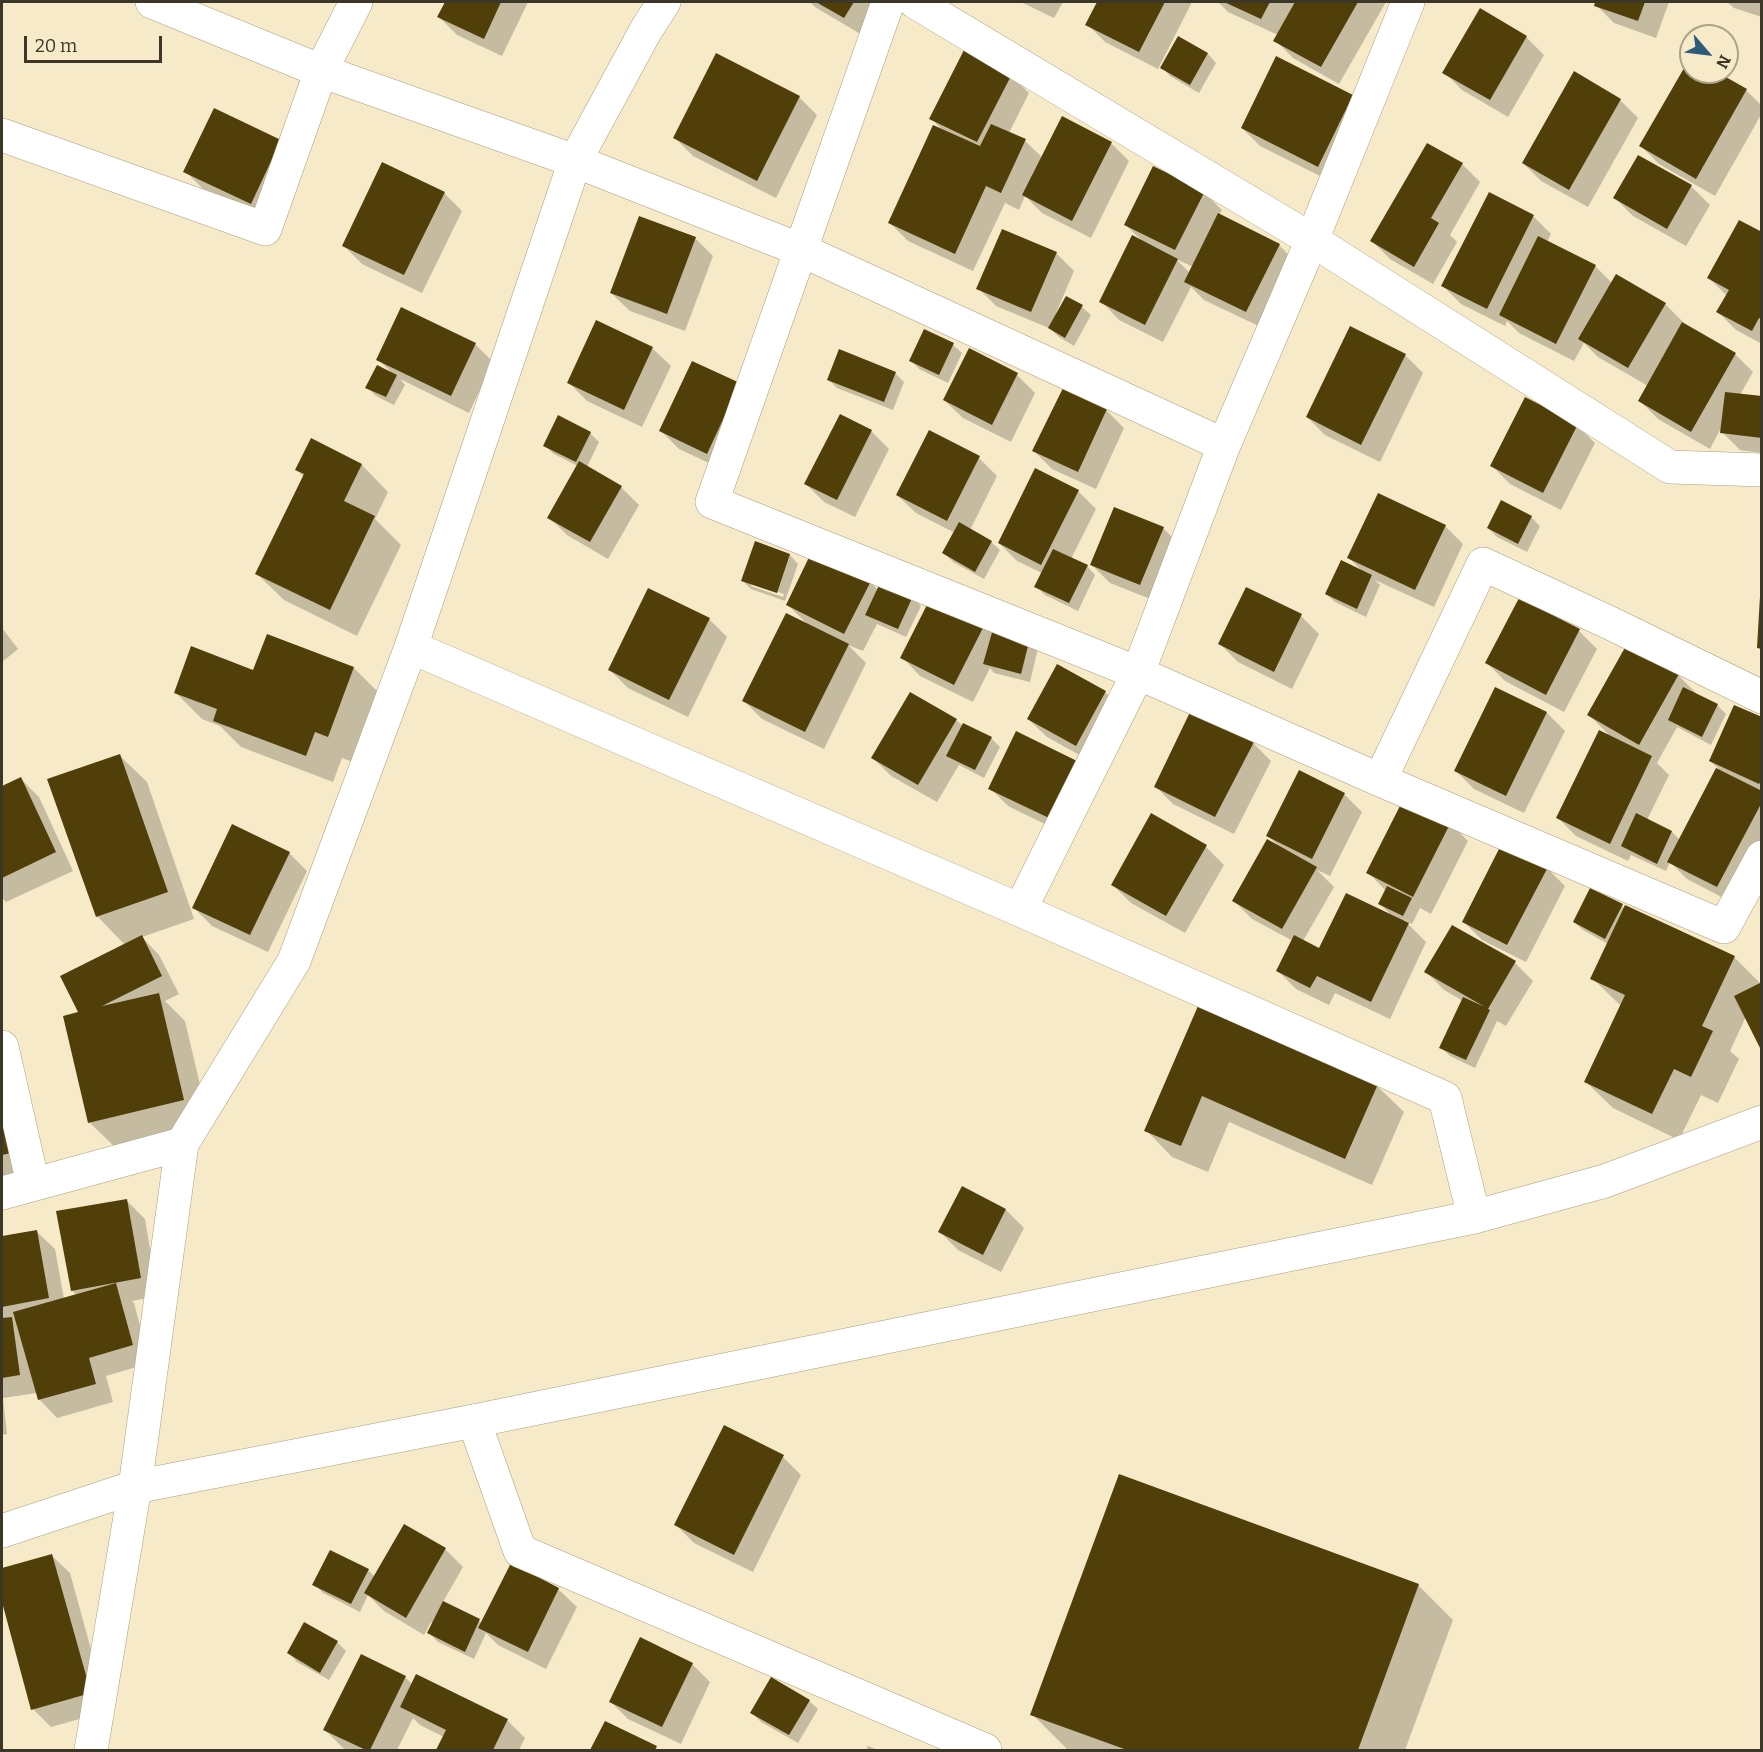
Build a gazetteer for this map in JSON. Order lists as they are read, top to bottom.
{
  "scale_bar": "20 m",
  "north": "bottom right"
}
